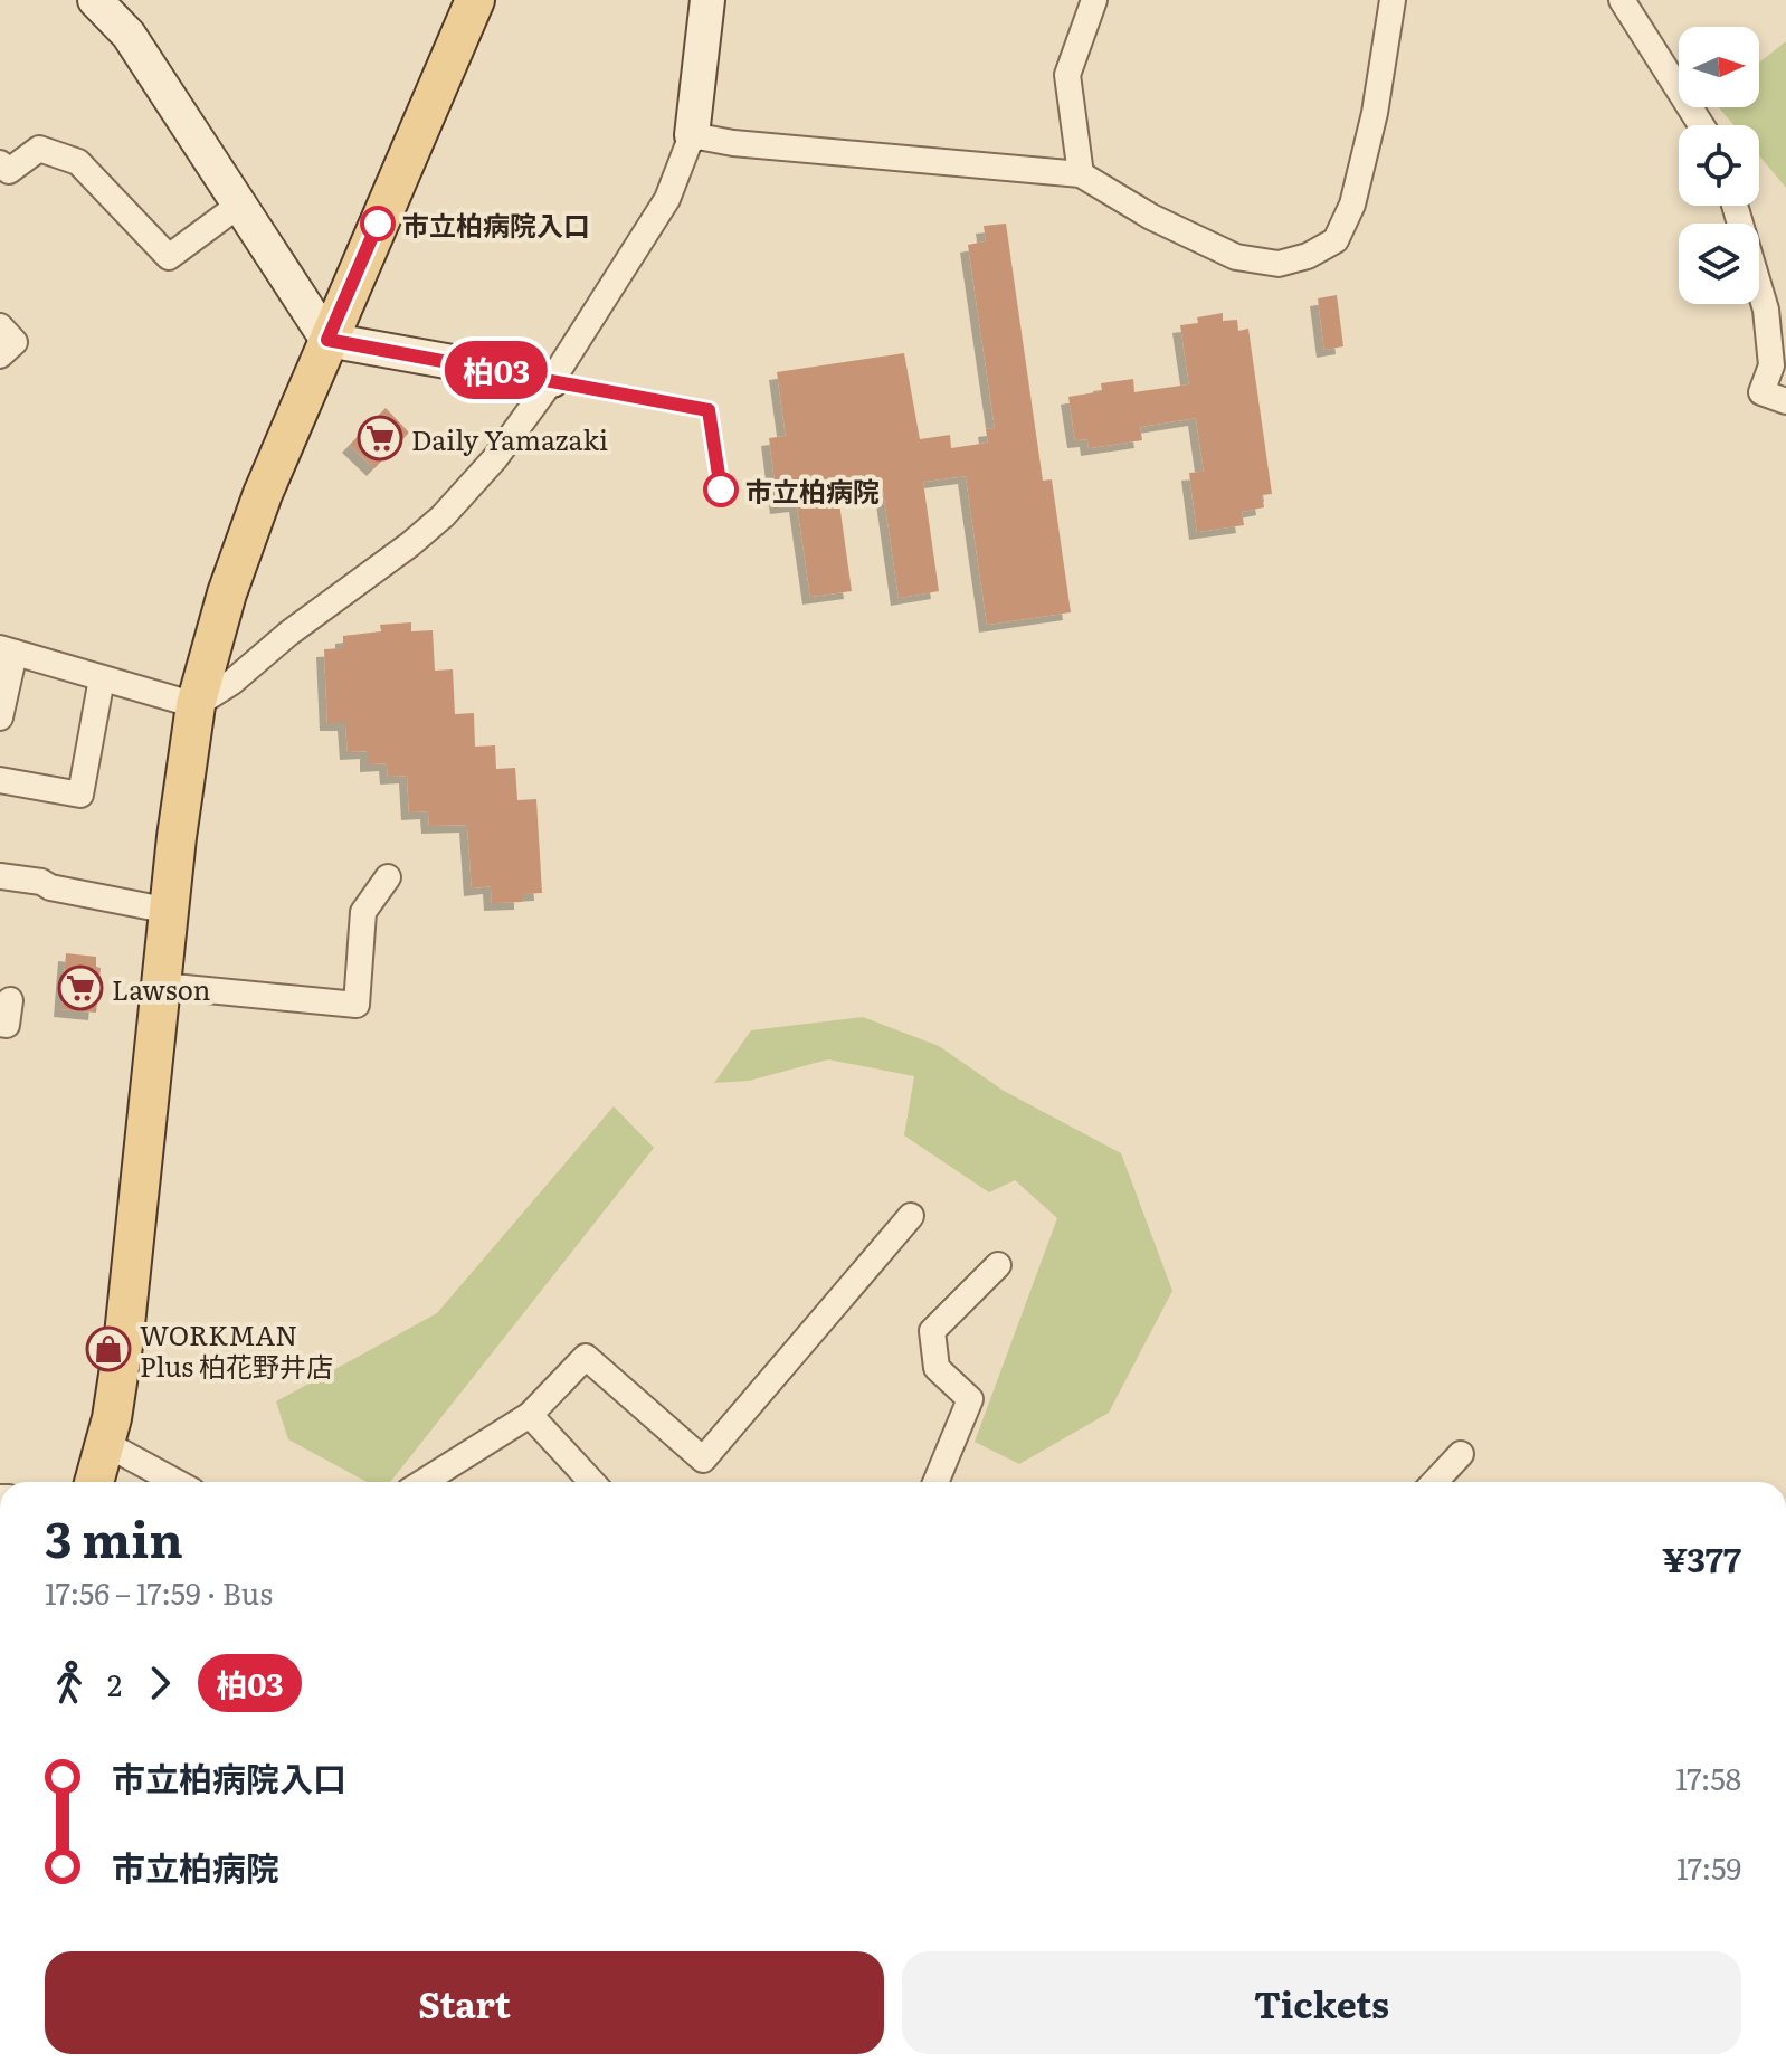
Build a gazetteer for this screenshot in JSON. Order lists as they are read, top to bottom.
{
  "places": {
    "other": ["市立柏病院入口", "市立柏病院"],
    "supermarket": ["Daily Yamazaki", "Lawson"],
    "shop": ["WORKMAN Plus 柏花野井店"]
  },
  "lines": ["bus line 柏03"],
  "north": "right",
  "page": {
    "on_map": "柏03",
    "heading": ["3 min", "17:56 – 17:59 · Bus", "¥377"],
    "legs": ["2", "柏03"],
    "list": [
      {
        "name": "市立柏病院入口",
        "value": "17:58"
      },
      {
        "name": "市立柏病院",
        "value": "17:59"
      }
    ],
    "buttons": ["Start", "Tickets"]
  }
}
